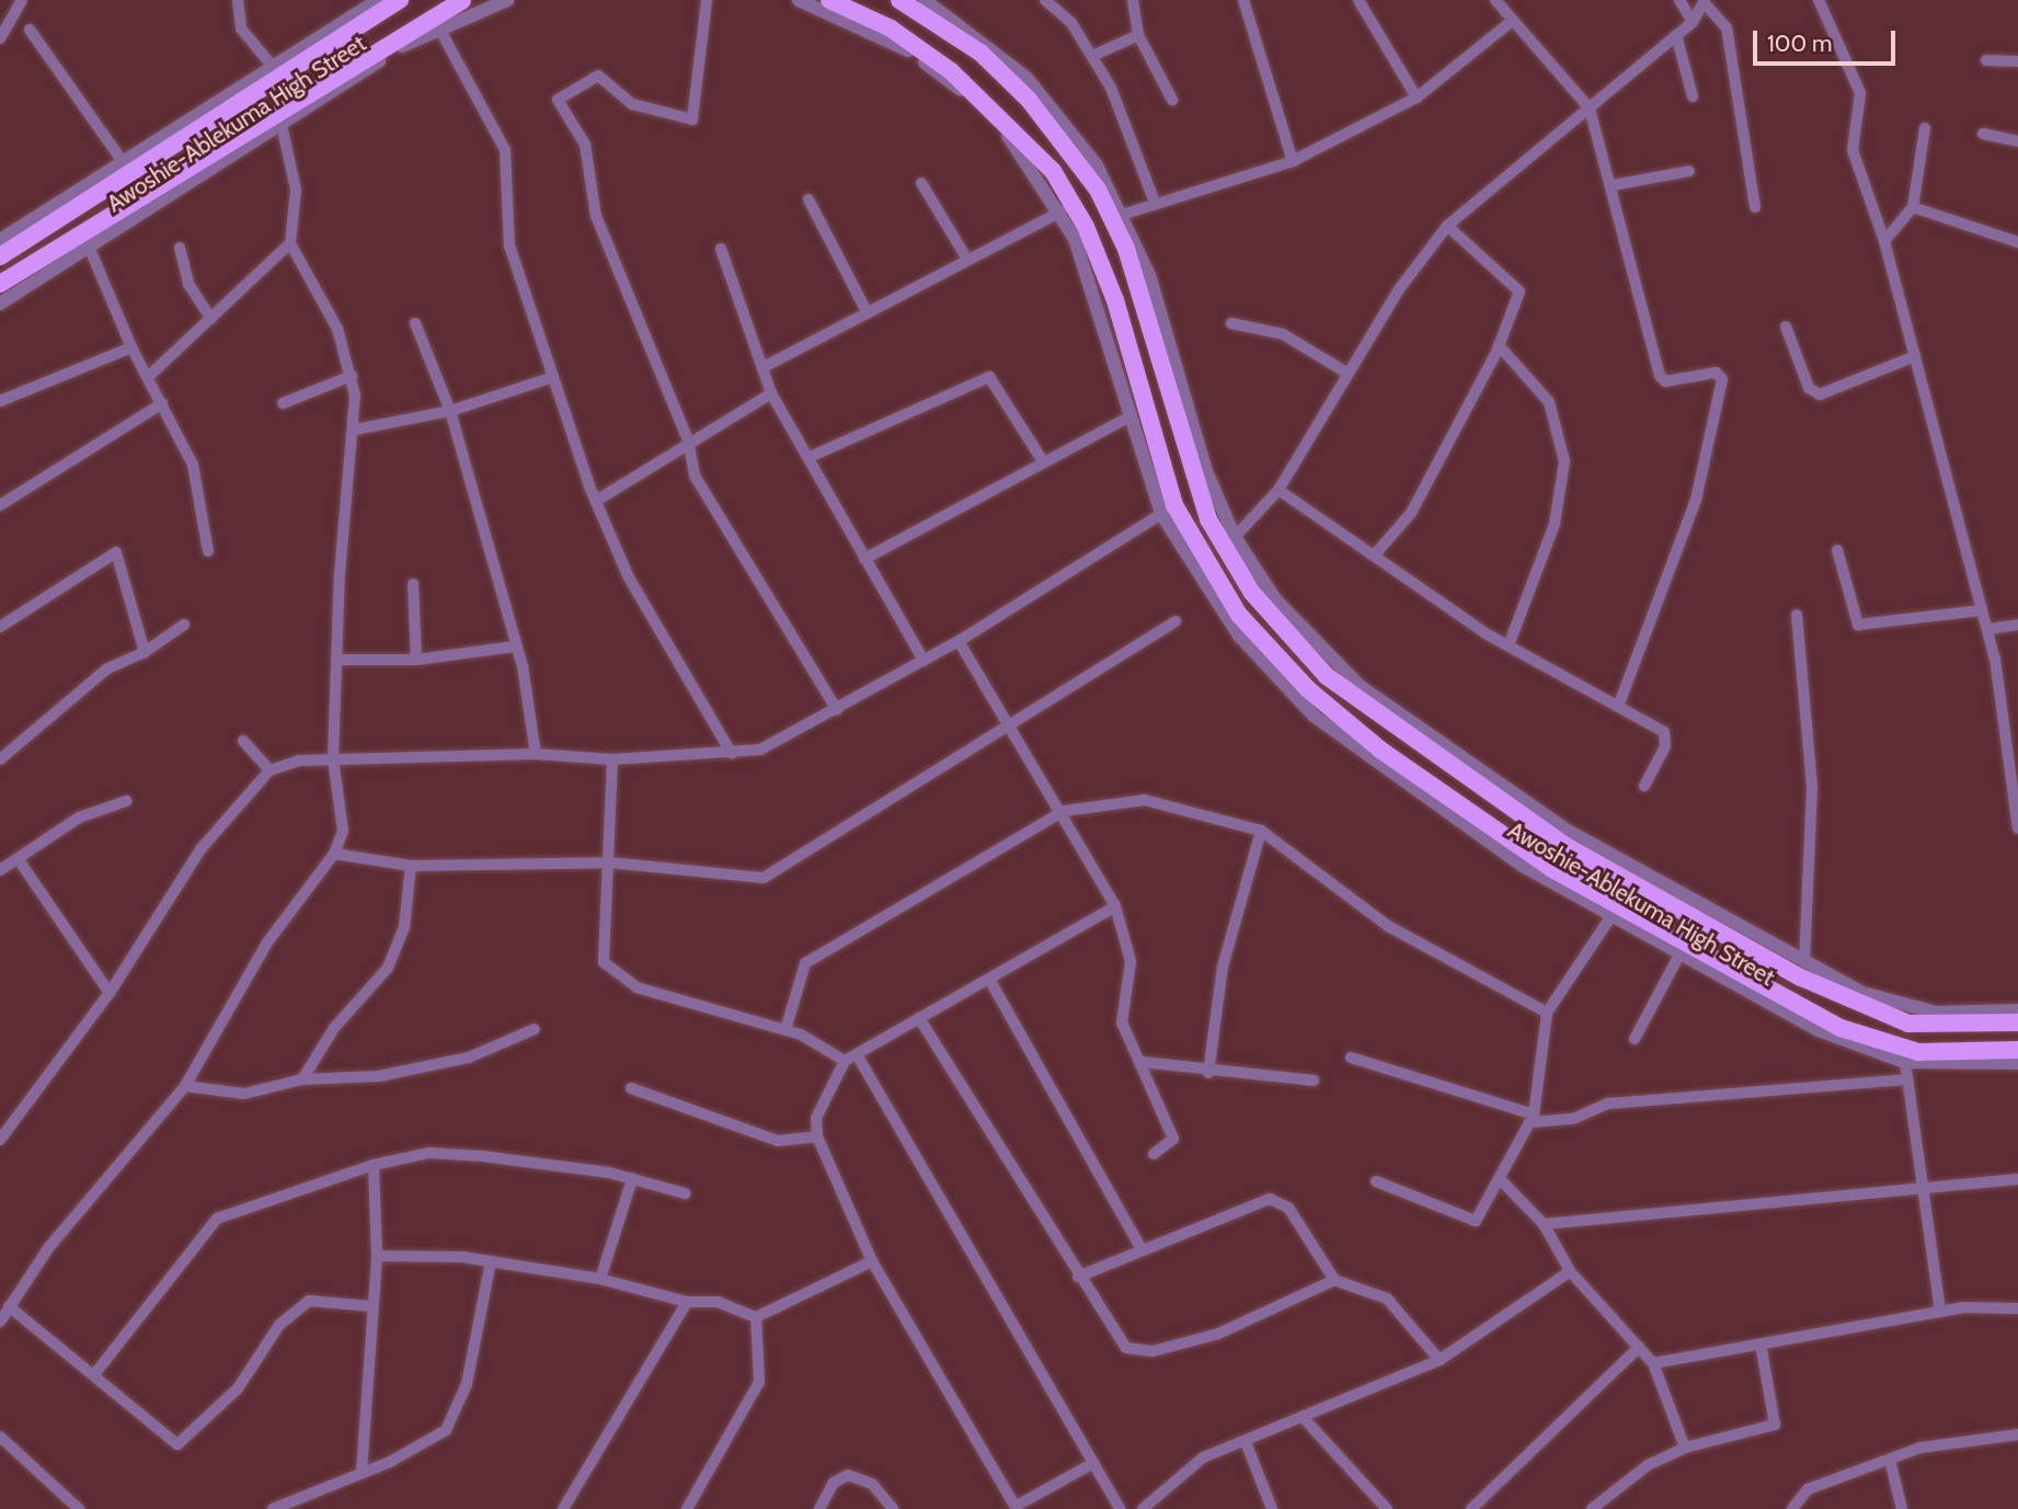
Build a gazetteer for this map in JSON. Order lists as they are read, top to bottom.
{
  "streets": {
    "main road": ["Awoshie-Ablekuma High Street"]
  },
  "scale_bar": "100 m"
}
